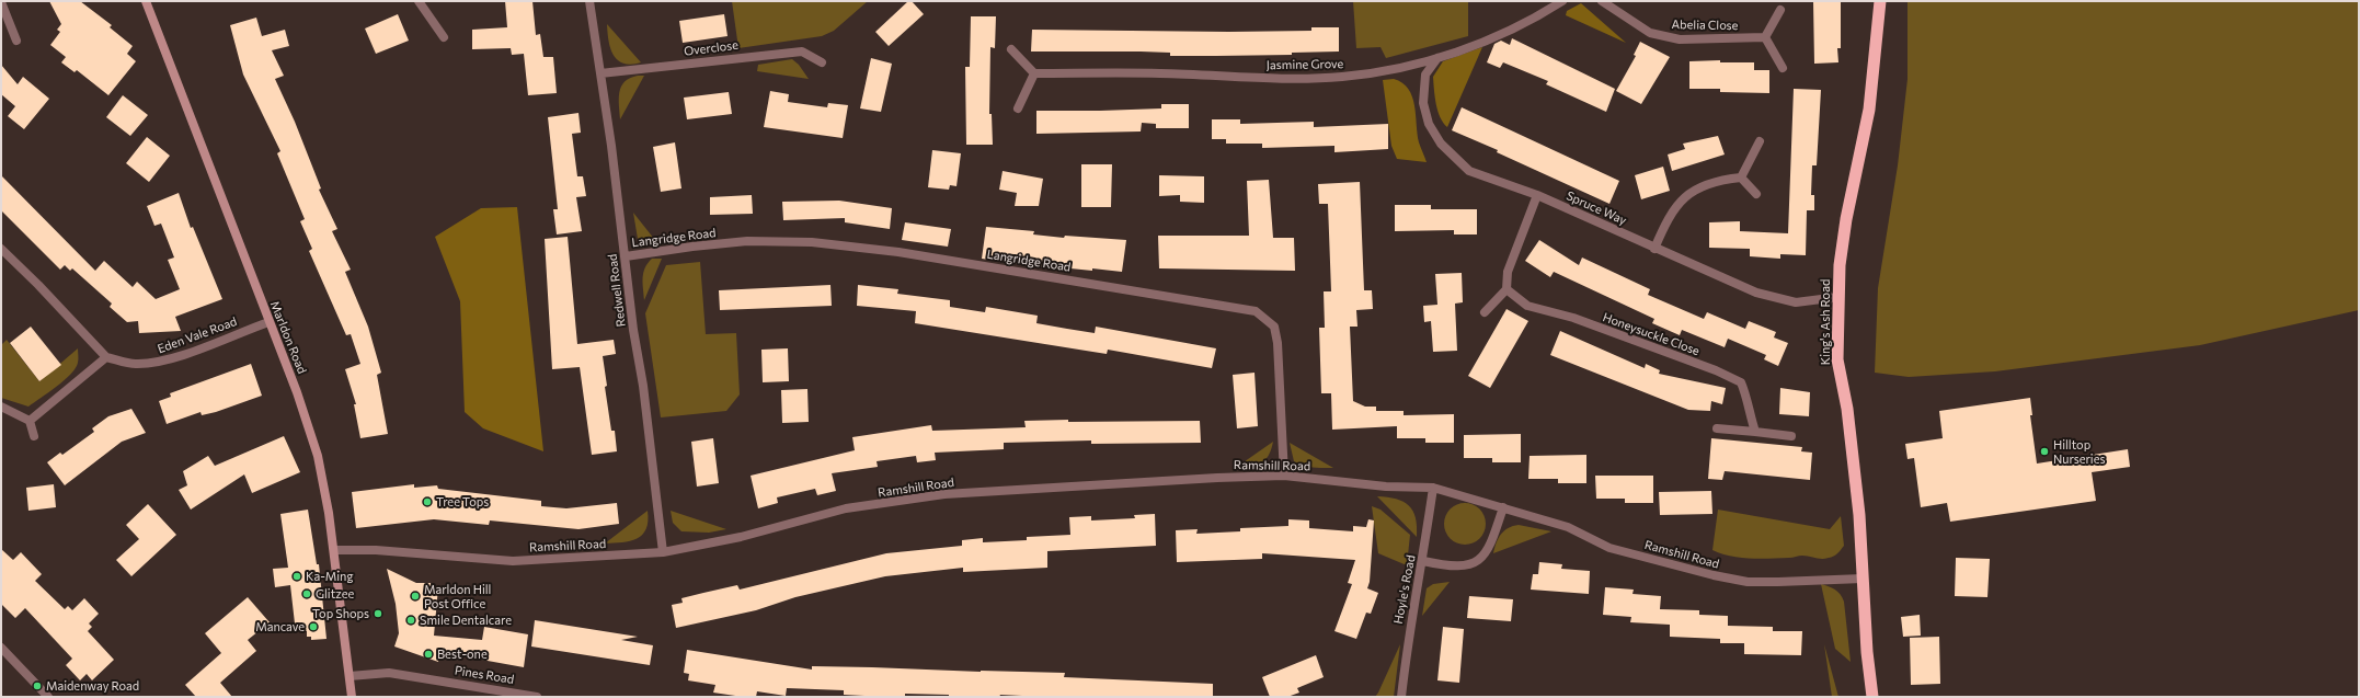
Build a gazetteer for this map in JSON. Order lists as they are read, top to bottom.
{
  "streets": {
    "highway": ["King's Ash Road"],
    "main road": ["Marldon Road"],
    "street": [
      "Abelia Close",
      "Overclose",
      "Jasmine Grove",
      "Spruce Way",
      "Langridge Road",
      "Redwell Road",
      "Honeysuckle Close",
      "Eden Vale Road",
      "Ramshill Road",
      "Hoyle's Road",
      "Pines Road"
    ]
  },
  "crossings": [
    ["Overclose", "Redwell Road"],
    ["Jasmine Grove", "Spruce Way"],
    ["Spruce Way", "King's Ash Road"],
    ["Langridge Road", "Redwell Road"],
    ["Langridge Road", "Ramshill Road"],
    ["Redwell Road", "Ramshill Road"],
    ["King's Ash Road", "Ramshill Road"],
    ["Eden Vale Road", "Marldon Road"],
    ["Marldon Road", "Ramshill Road"],
    ["Marldon Road", "Pines Road"],
    ["Ramshill Road", "Hoyle's Road"]
  ],
  "places": [
    "Hilltop Nurseries",
    "Tree Tops",
    "Ka-Ming",
    "Glitzee",
    "Marldon Hill Post Office",
    "Top Shops",
    "Smile Dentalcare",
    "Mancave",
    "Best-one",
    "Maidenway Road"
  ]
}
